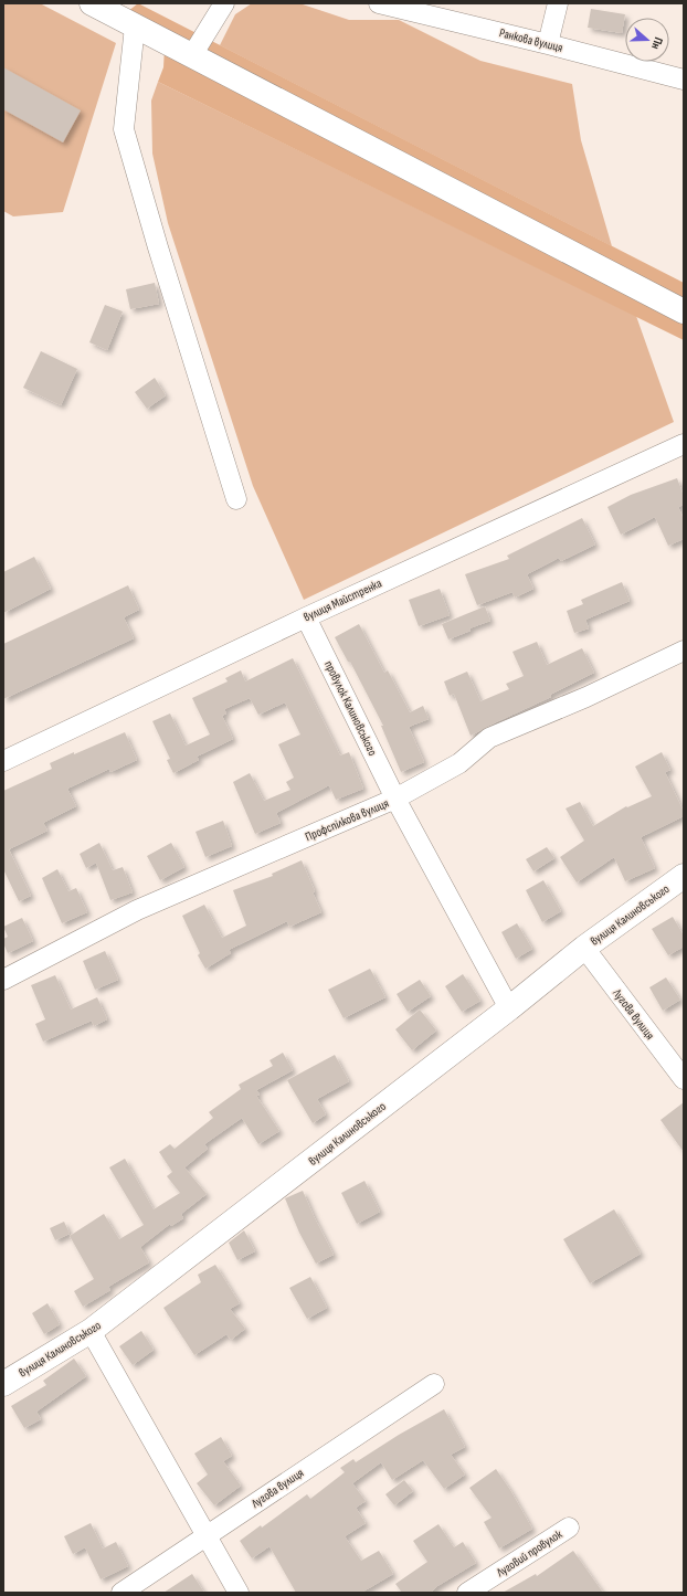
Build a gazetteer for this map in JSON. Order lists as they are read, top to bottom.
{
  "streets": {
    "main road": ["вулиця Калиновського"],
    "street": [
      "Ранкова вулиця",
      "вулиця Майстренка",
      "провулок Калиновського",
      "Профспілкова вулиця",
      "Лугова вулиця",
      "Луговий провулок"
    ]
  },
  "crossings": [
    ["вулиця Майстренка", "провулок Калиновського"],
    ["провулок Калиновського", "Профспілкова вулиця"],
    ["провулок Калиновського", "вулиця Калиновського"],
    ["вулиця Калиновського", "Лугова вулиця"]
  ],
  "north": "right"
}
